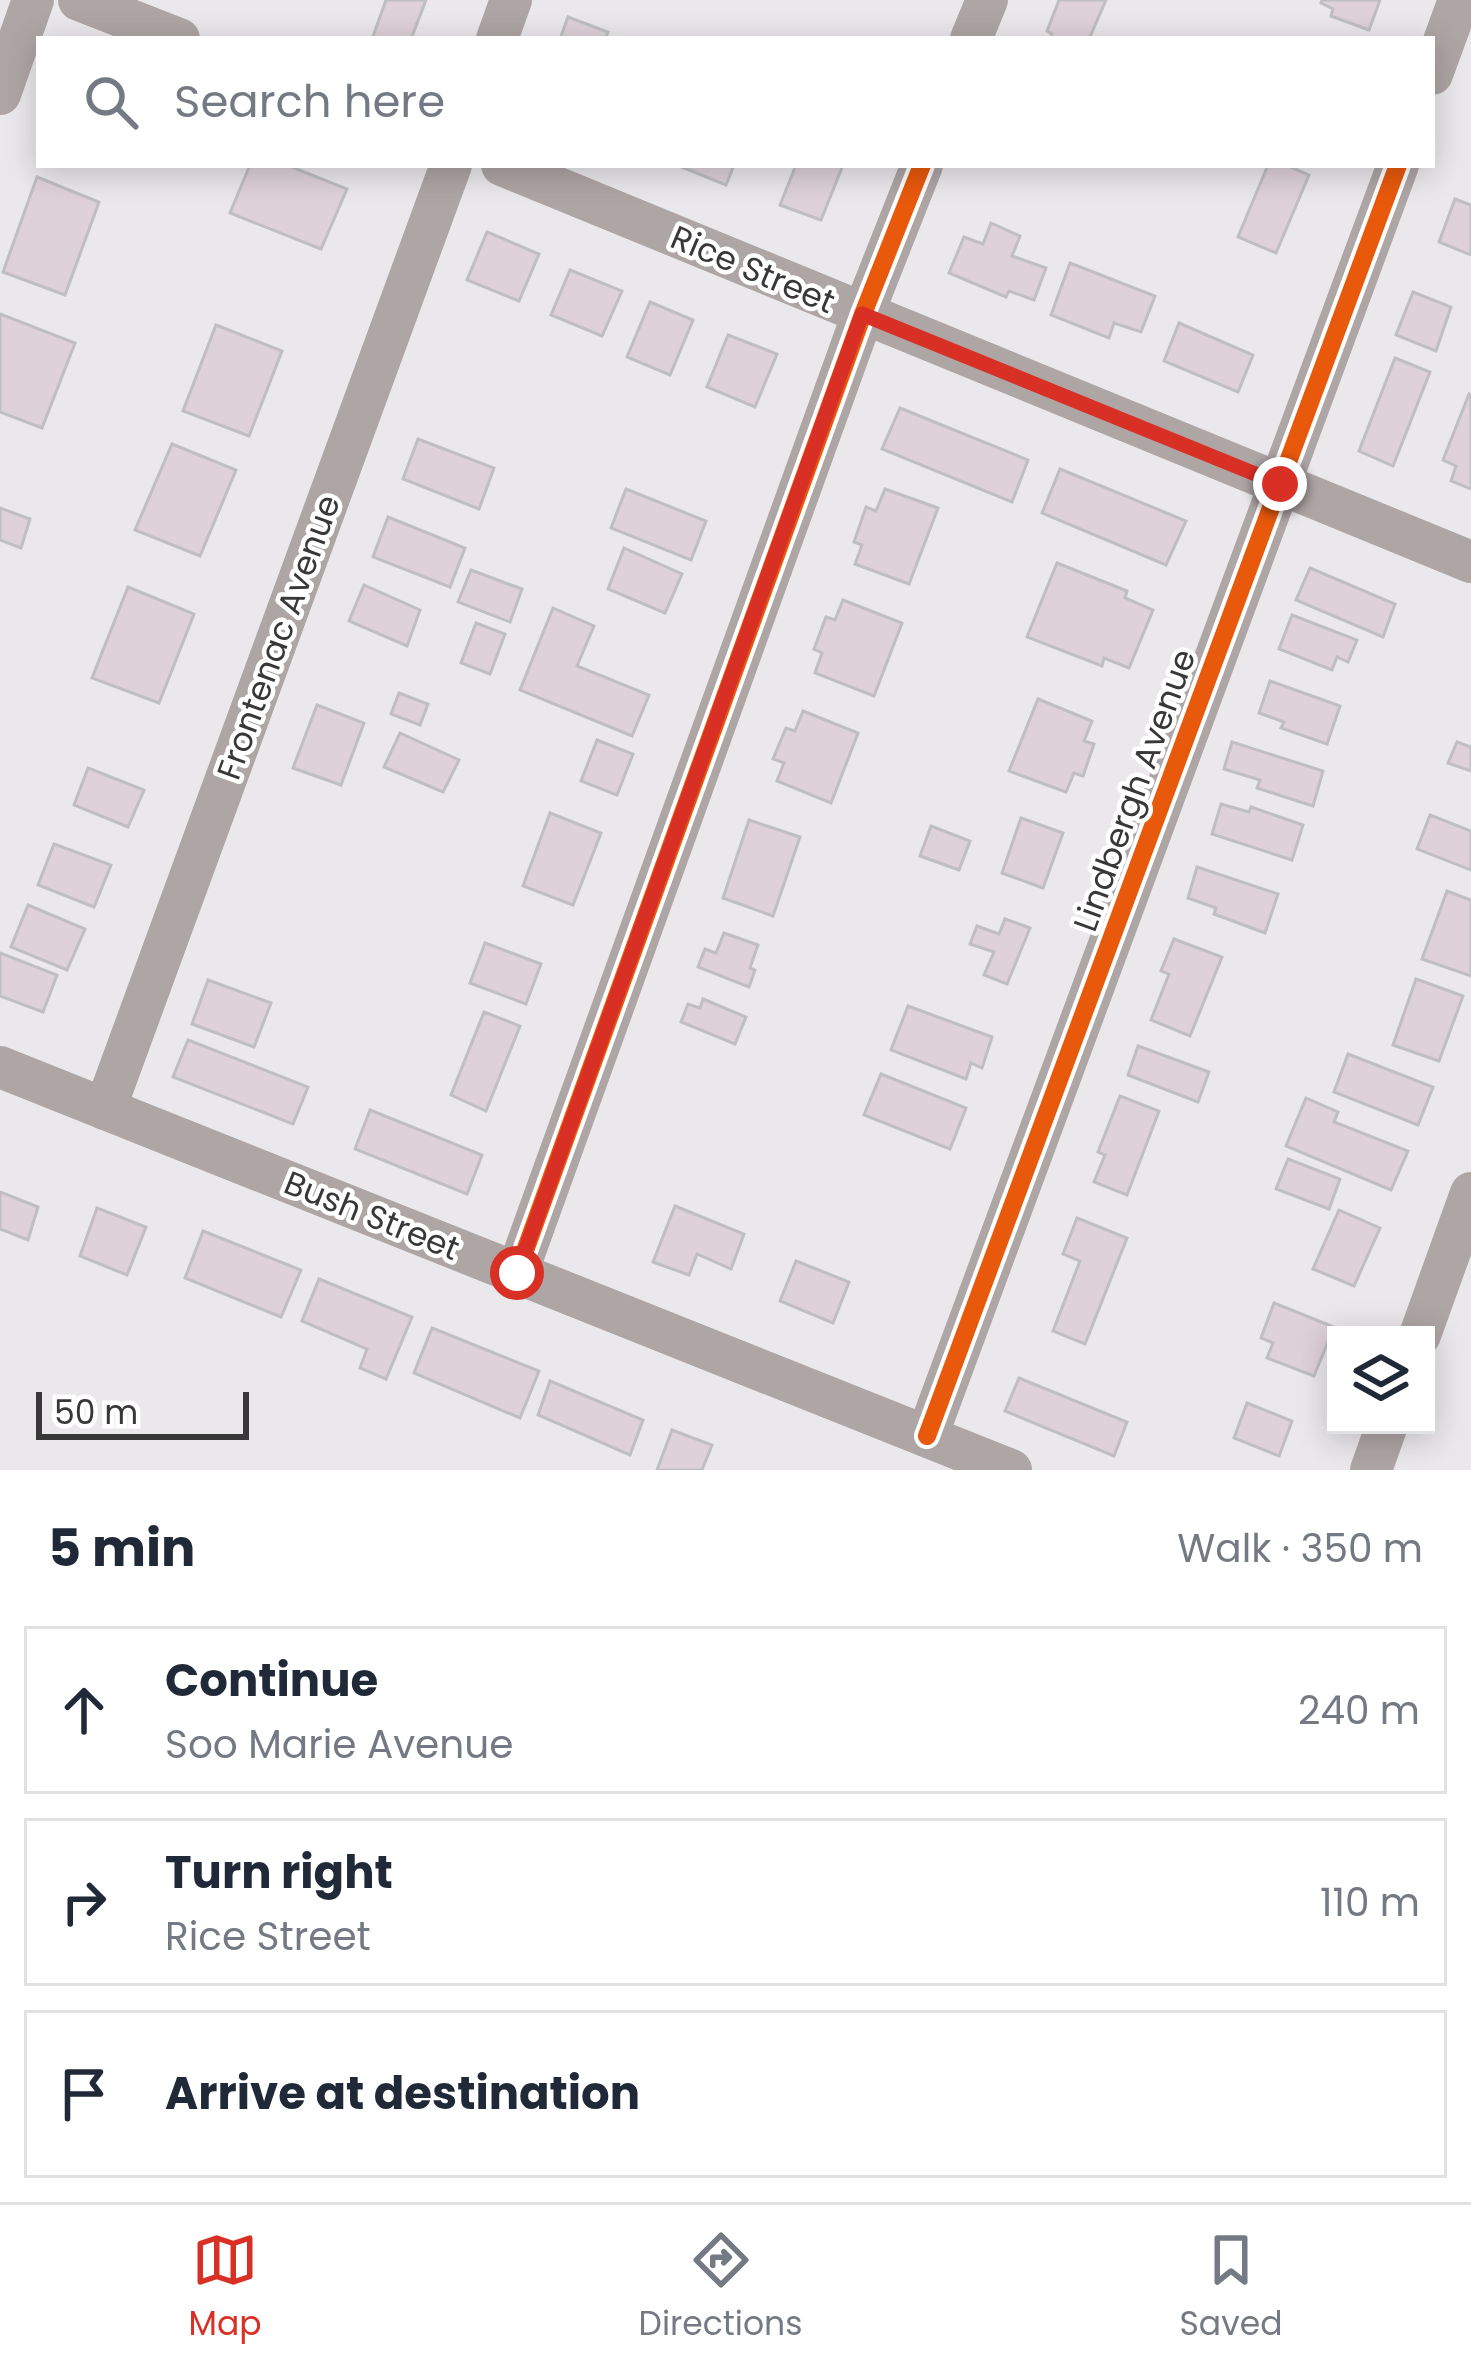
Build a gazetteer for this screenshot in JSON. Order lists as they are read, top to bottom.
{
  "streets": {
    "street": [
      "Rice Street",
      "Frontenac Avenue",
      "Lindbergh Avenue",
      "Bush Street"
    ]
  },
  "crossings": [
    ["Rice Street", "Lindbergh Avenue"],
    ["Frontenac Avenue", "Bush Street"],
    ["Lindbergh Avenue", "Bush Street"]
  ],
  "scale_bar": "50 m",
  "page": {
    "search": "Search here",
    "scale": "50 m",
    "heading": ["5 min", "Walk · 350 m"],
    "list": [
      ["Continue", "Soo Marie Avenue", "240 m"],
      ["Turn right", "Rice Street", "110 m"],
      "Arrive at destination"
    ],
    "nav": ["Map", "Directions", "Saved"]
  }
}
